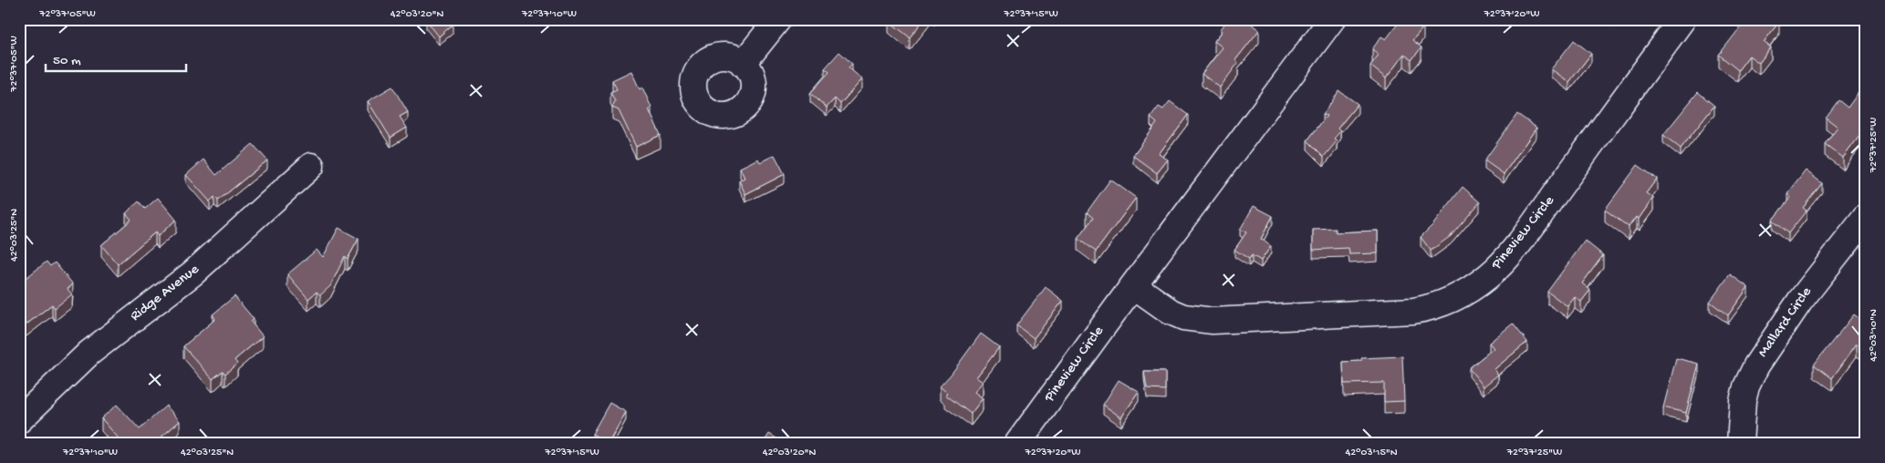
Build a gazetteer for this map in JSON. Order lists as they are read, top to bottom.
{
  "streets": {
    "street": ["Pineview Circle", "Ridge Avenue", "Mallard Circle"]
  },
  "scale_bar": "50 m",
  "coordinates": [
    "72°37'05\"W",
    "42°03'20\"N",
    "72°37'10\"W",
    "72°37'15\"W",
    "72°37'20\"W",
    "72°37'25\"W",
    "42°03'25\"N",
    "42°03'10\"N",
    "42°03'15\"N"
  ]
}
